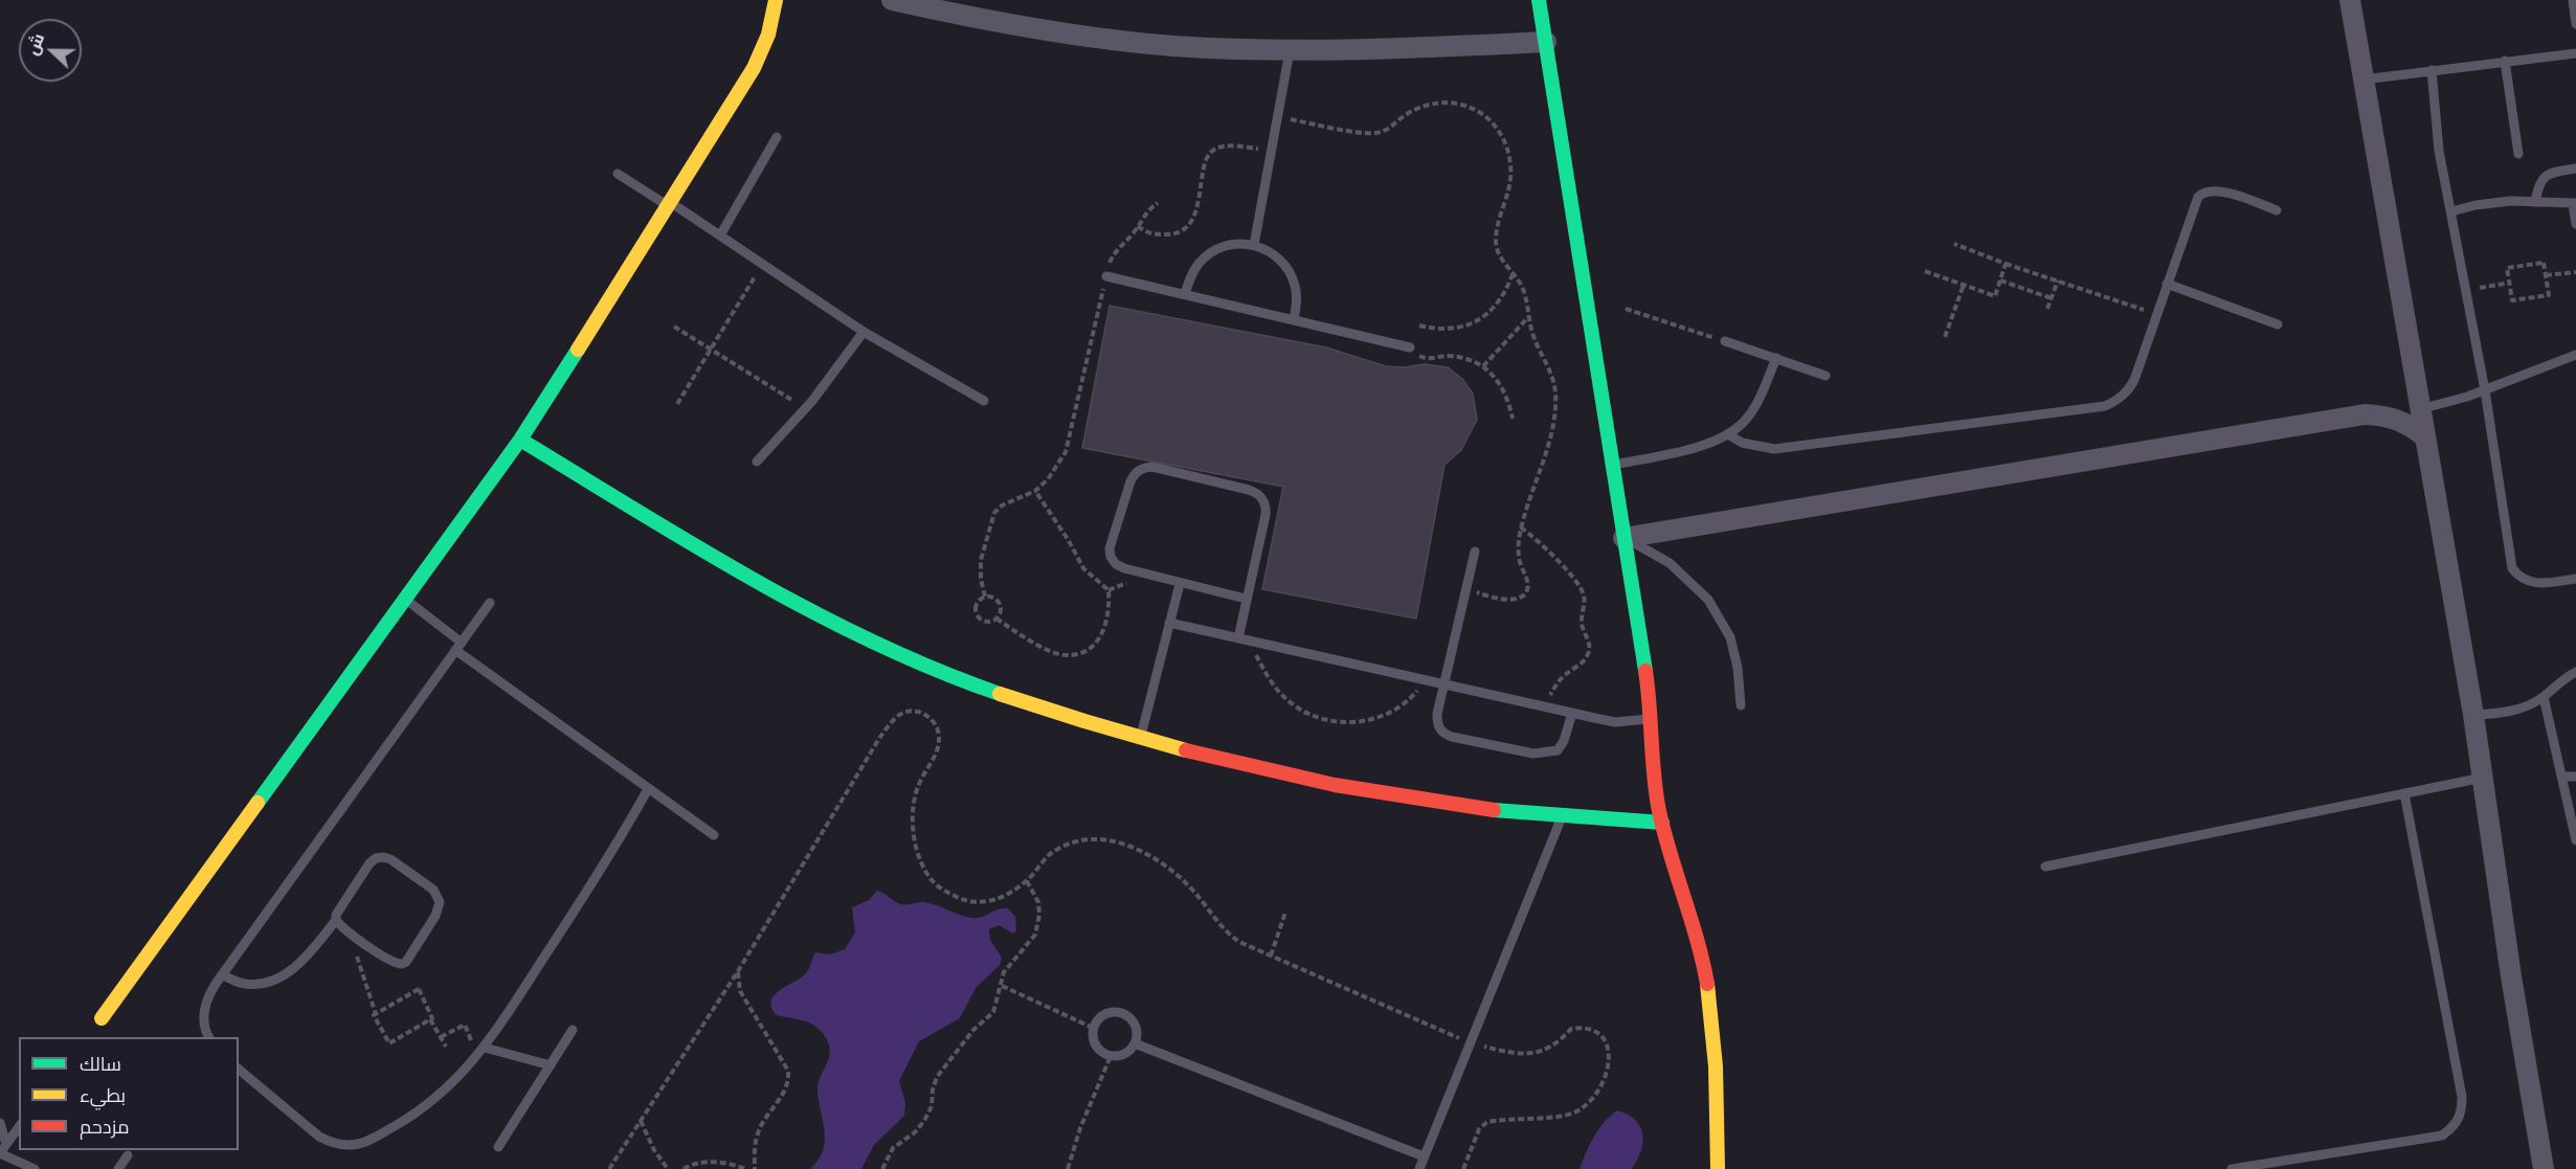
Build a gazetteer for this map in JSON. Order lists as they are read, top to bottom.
{
  "legend": ["سالك", "بطيء", "مزدحم"],
  "north": "left"
}
